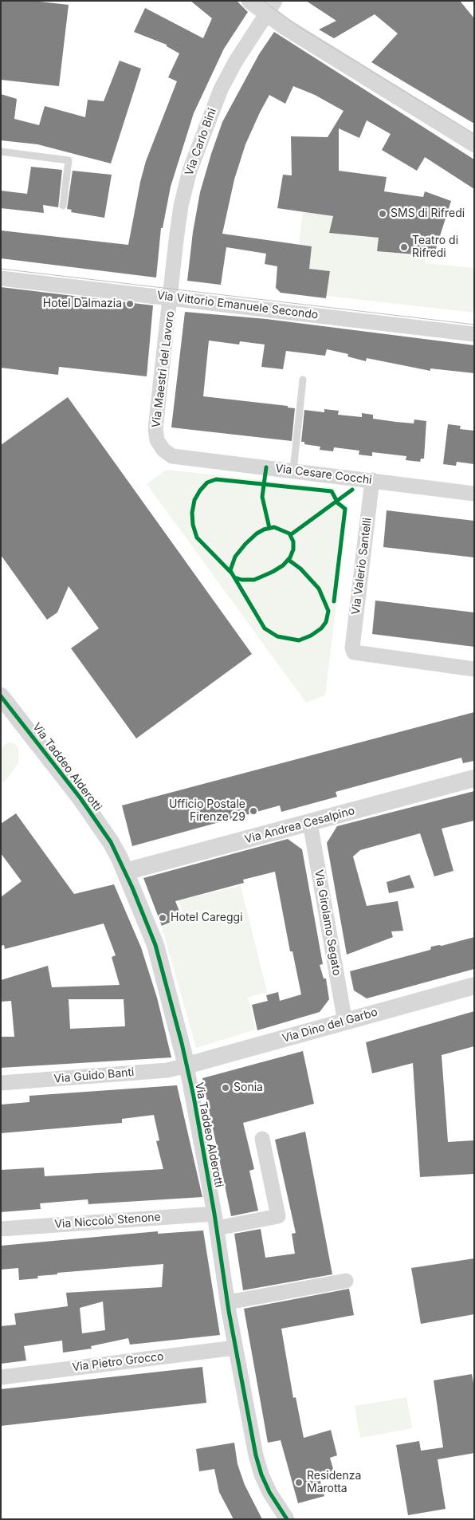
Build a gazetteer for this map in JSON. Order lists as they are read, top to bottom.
{
  "streets": {
    "street": [
      "Via Carlo Bini",
      "Via Vittorio Emanuele Secondo",
      "Via Maestri del Lavoro",
      "Via Cesare Cocchi",
      "Via Valerio Santelli",
      "Via Taddeo Alderotti",
      "Via Andrea Cesalpino",
      "Via Girolamo Segato",
      "Via Dino del Garbo",
      "Via Guido Banti",
      "Via Niccolò Stenone",
      "Via Pietro Grocco"
    ]
  },
  "crossings": [
    ["Via Carlo Bini", "Via Vittorio Emanuele Secondo"],
    ["Via Carlo Bini", "Via Maestri del Lavoro"],
    ["Via Vittorio Emanuele Secondo", "Via Maestri del Lavoro"],
    ["Via Maestri del Lavoro", "Via Cesare Cocchi"],
    ["Via Cesare Cocchi", "Via Valerio Santelli"],
    ["Via Taddeo Alderotti", "Via Andrea Cesalpino"],
    ["Via Taddeo Alderotti", "Via Dino del Garbo"],
    ["Via Taddeo Alderotti", "Via Guido Banti"],
    ["Via Taddeo Alderotti", "Via Niccolò Stenone"],
    ["Via Taddeo Alderotti", "Via Pietro Grocco"],
    ["Via Andrea Cesalpino", "Via Girolamo Segato"],
    ["Via Girolamo Segato", "Via Dino del Garbo"],
    ["Via Dino del Garbo", "Via Guido Banti"]
  ],
  "places": [
    "SMS di Rifredi",
    "Teatro di Rifredi",
    "Hotel Dalmazia",
    "Ufficio Postale Firenze 29",
    "Hotel Careggi",
    "Sonia",
    "Residenza Marotta"
  ]
}
